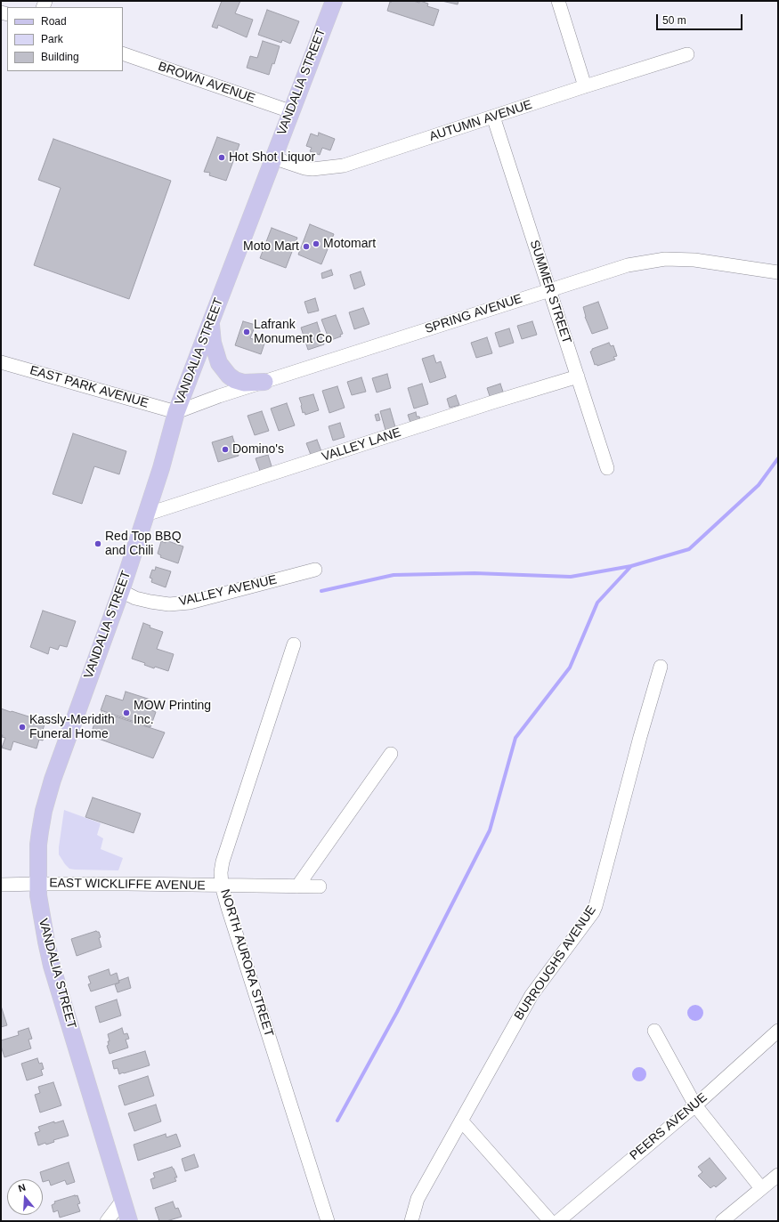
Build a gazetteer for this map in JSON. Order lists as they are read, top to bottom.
{
  "streets": {
    "main road": ["VANDALIA STREET"],
    "street": [
      "BROWN AVENUE",
      "AUTUMN AVENUE",
      "SUMMER STREET",
      "SPRING AVENUE",
      "EAST PARK AVENUE",
      "VALLEY LANE",
      "VALLEY AVENUE",
      "EAST WICKLIFFE AVENUE",
      "NORTH AURORA STREET",
      "BURROUGHS AVENUE",
      "PEERS AVENUE"
    ]
  },
  "crossings": [
    ["VANDALIA STREET", "BROWN AVENUE"],
    ["VANDALIA STREET", "AUTUMN AVENUE"],
    ["VANDALIA STREET", "SPRING AVENUE"],
    ["VANDALIA STREET", "EAST PARK AVENUE"],
    ["VANDALIA STREET", "VALLEY LANE"],
    ["VANDALIA STREET", "VALLEY AVENUE"],
    ["VANDALIA STREET", "EAST WICKLIFFE AVENUE"],
    ["AUTUMN AVENUE", "SUMMER STREET"],
    ["SUMMER STREET", "SPRING AVENUE"],
    ["SUMMER STREET", "VALLEY LANE"],
    ["SPRING AVENUE", "EAST PARK AVENUE"],
    ["EAST WICKLIFFE AVENUE", "NORTH AURORA STREET"]
  ],
  "places": [
    "Hot Shot Liquor",
    "Motomart",
    "Moto Mart",
    "Lafrank Monument Co",
    "Domino's",
    "Red Top BBQ and Chili",
    "MOW Printing Inc.",
    "Kassly-Meridith Funeral Home"
  ],
  "legend": ["Road", "Park", "Building"],
  "scale_bar": "50 m",
  "north": "top"
}
